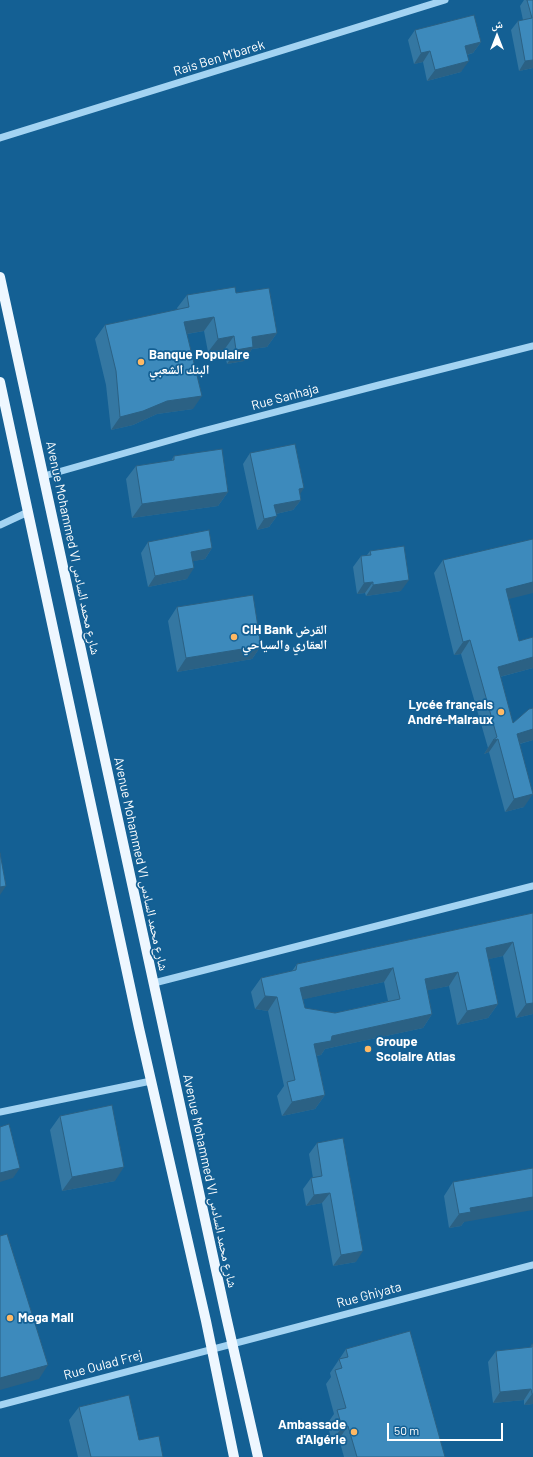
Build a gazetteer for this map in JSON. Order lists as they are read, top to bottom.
{
  "streets": {
    "main road": ["Avenue Mohammed VI شارع محمد السادس"],
    "street": [
      "Rais Ben M’barek",
      "Rue Sanhaja",
      "Rue Ghiyata",
      "Rue Oulad Frej"
    ]
  },
  "crossings": [
    ["Rue Sanhaja", "Avenue Mohammed VI شارع محمد السادس"],
    ["Avenue Mohammed VI شارع محمد السادس", "Rue Ghiyata"],
    ["Rue Ghiyata", "Rue Oulad Frej"]
  ],
  "places": [
    "Banque Populaire البنك الشعبي",
    "CIH Bank القرض العقاري والسياحي",
    "Lycée français André-Malraux",
    "Groupe Scolaire Atlas",
    "Mega Mall",
    "Ambassade d'Algérie"
  ],
  "scale_bar": "50 m",
  "north": "top"
}
